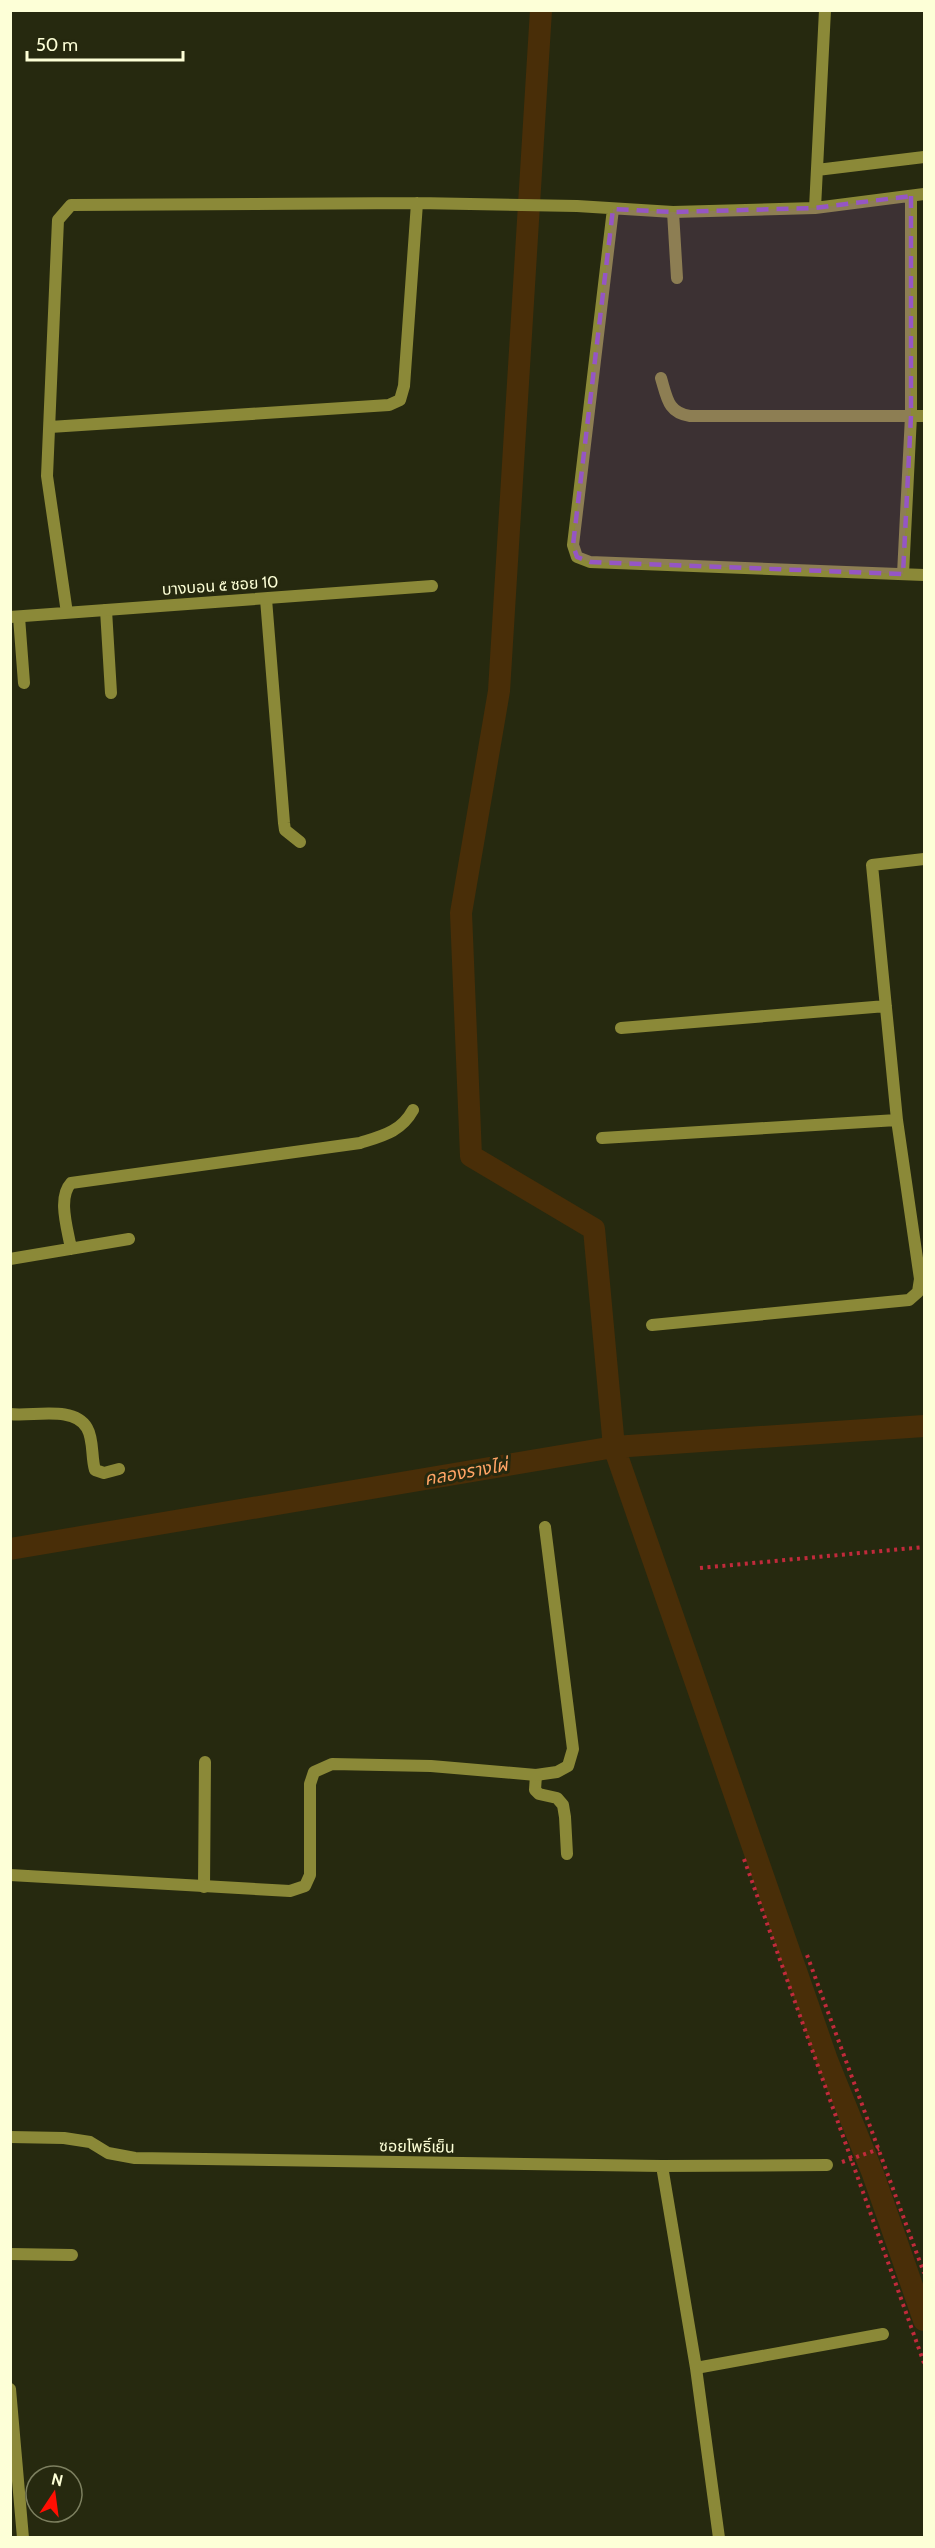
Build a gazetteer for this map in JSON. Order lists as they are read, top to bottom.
{
  "streets": {
    "street": ["บางบอน ๕ ซอย 10", "ซอยโพธิ์เย็น"]
  },
  "water": ["คลองรางไผ่"],
  "scale_bar": "50 m",
  "north": "top"
}
